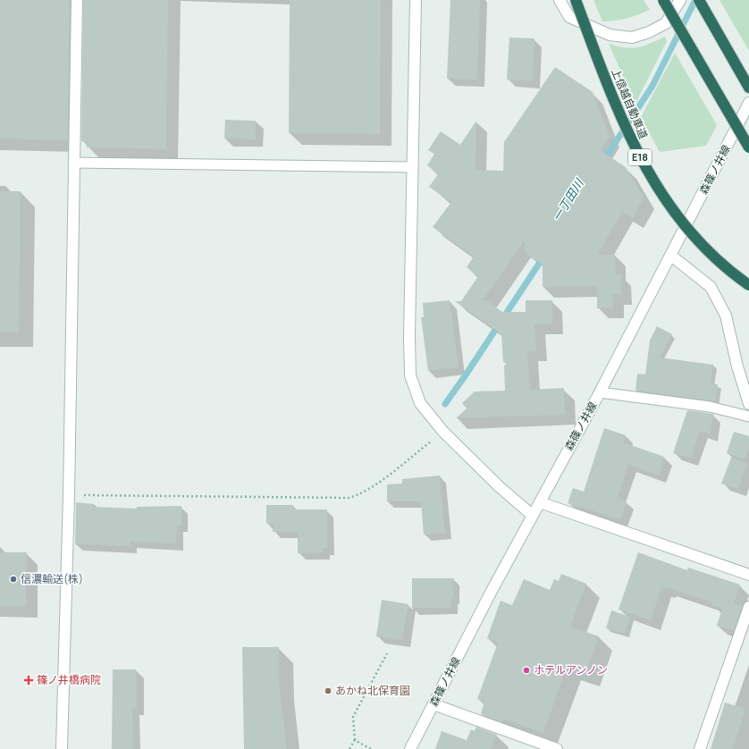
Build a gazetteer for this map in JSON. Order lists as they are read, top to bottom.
{
  "streets": {
    "highway": ["上信越自動車道", "E18"],
    "street": ["森篠ノ井線"]
  },
  "water": ["一丁田川"],
  "places": {
    "other": ["信濃輸送(株)", "ホテルアンノン", "あかね北保育園"],
    "health": ["篠ノ井橋病院"]
  }
}
